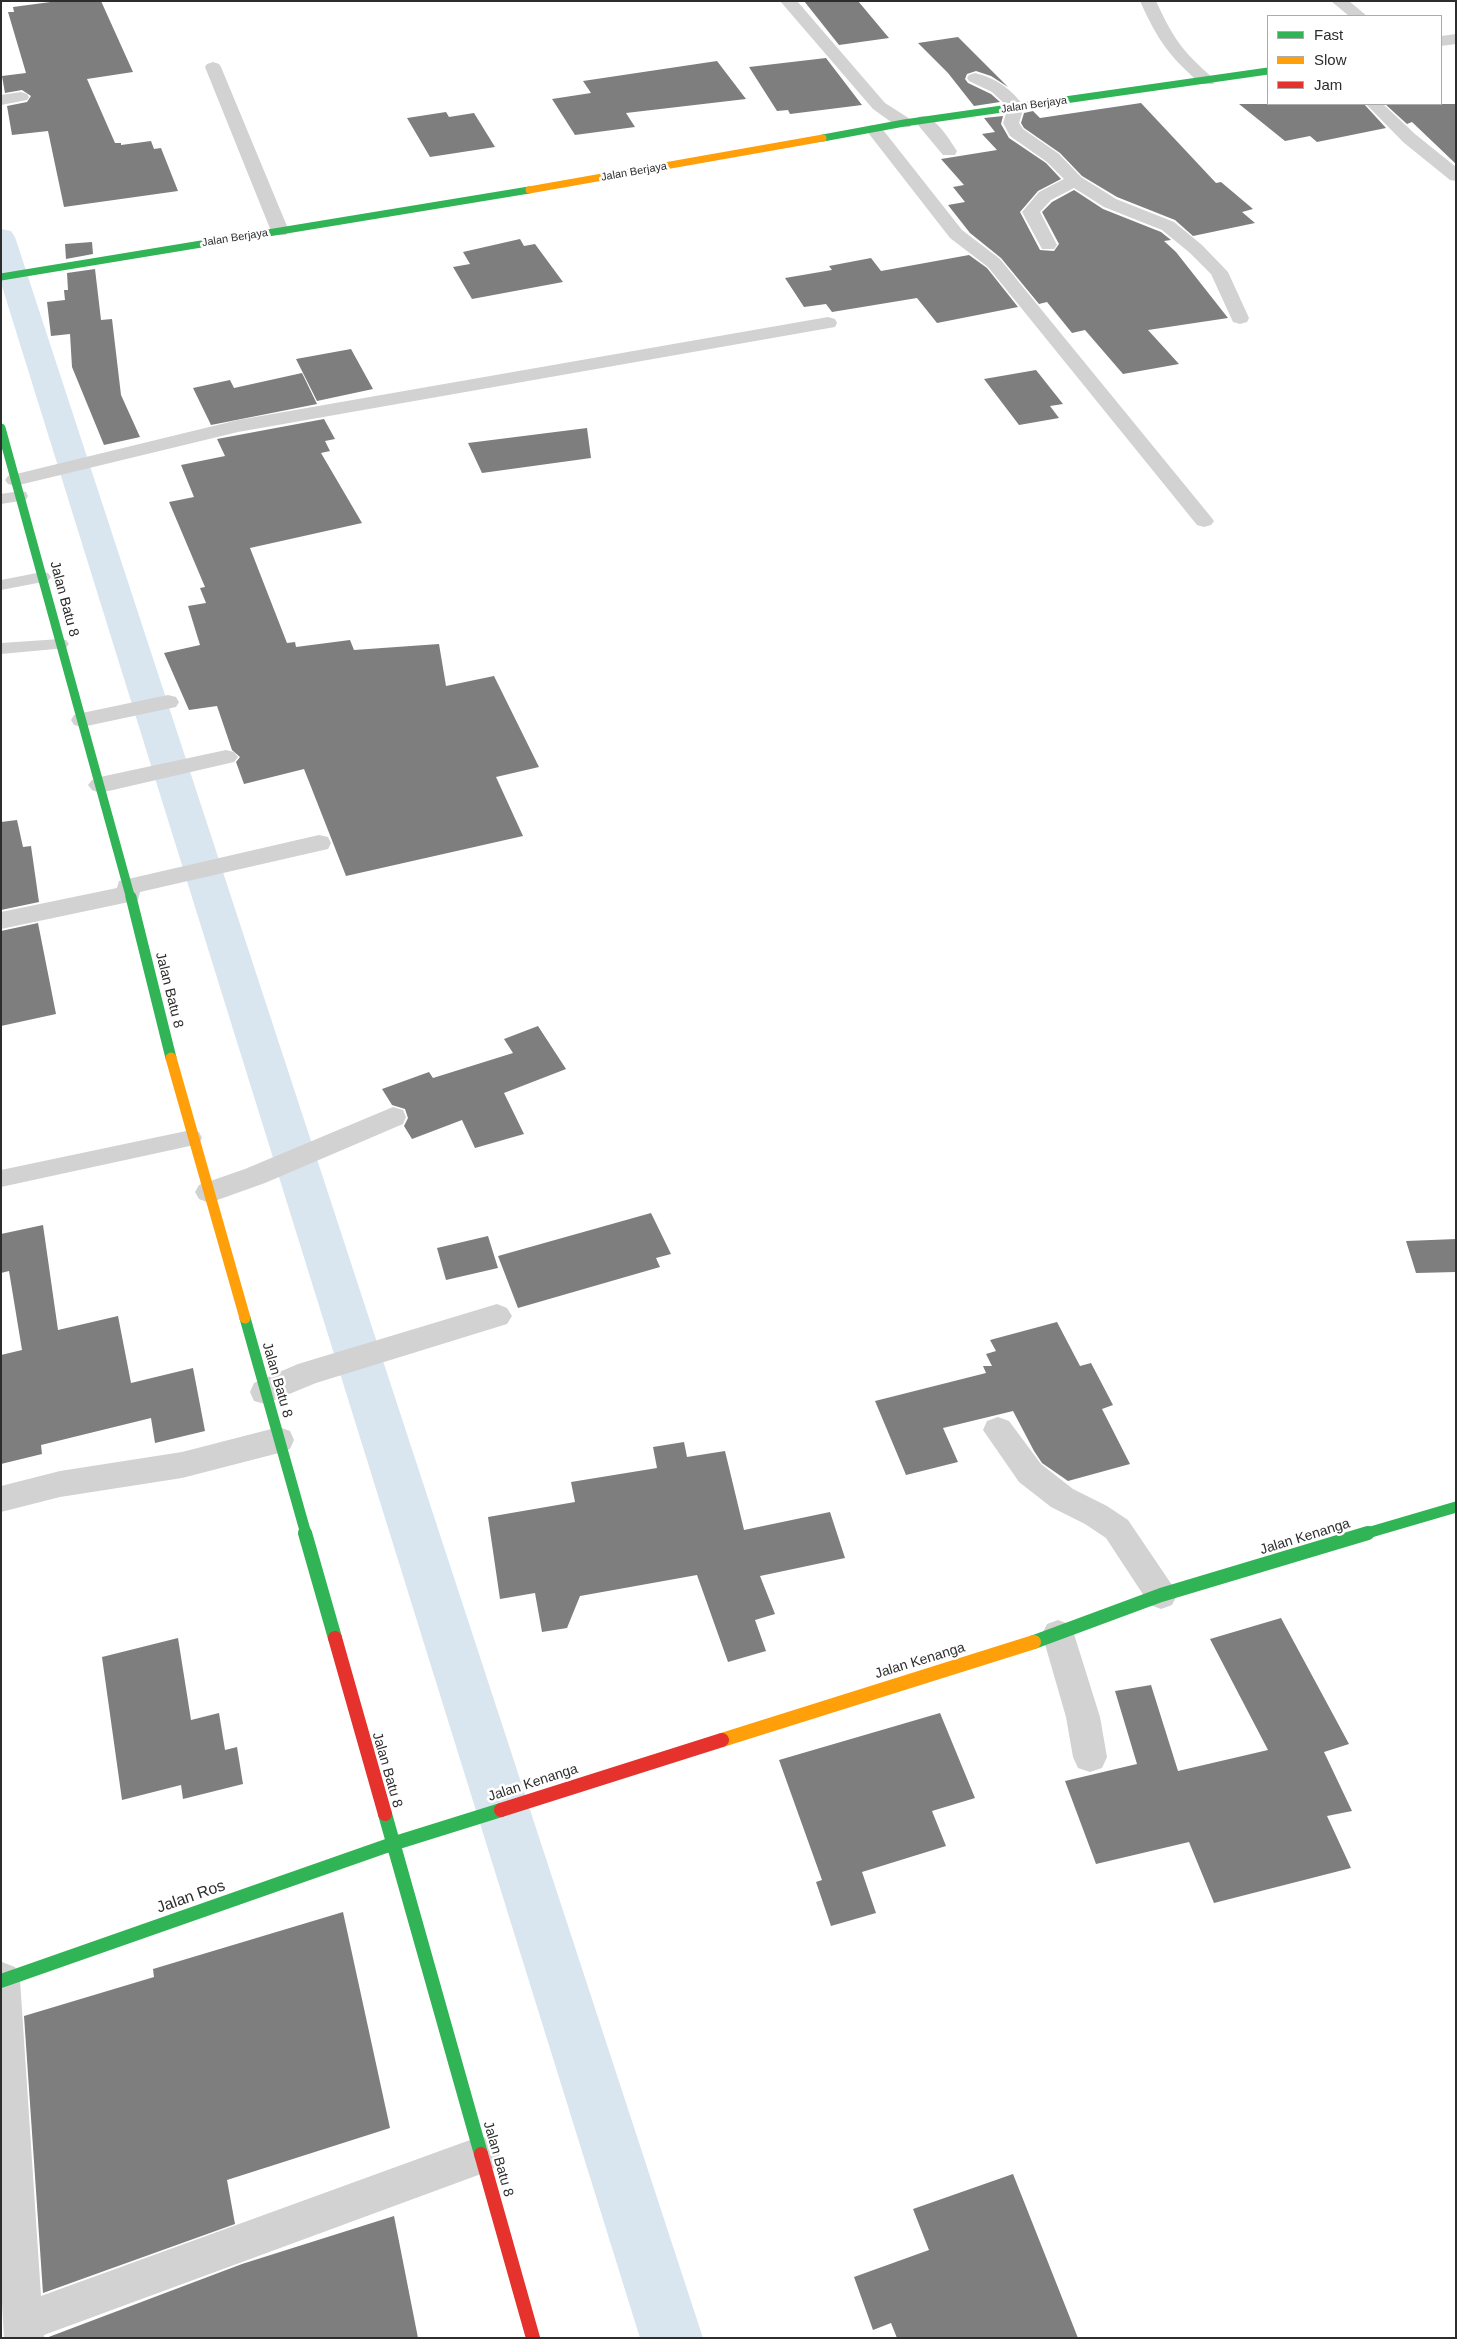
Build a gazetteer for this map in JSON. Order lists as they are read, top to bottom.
{
  "streets": {
    "street": [
      "Jalan Berjaya",
      "Jalan Batu 8",
      "Jalan Kenanga",
      "Jalan Ros"
    ]
  },
  "crossings": [
    ["Jalan Batu 8", "Jalan Kenanga"],
    ["Jalan Batu 8", "Jalan Ros"],
    ["Jalan Kenanga", "Jalan Ros"]
  ],
  "legend": ["Fast", "Slow", "Jam"]
}
